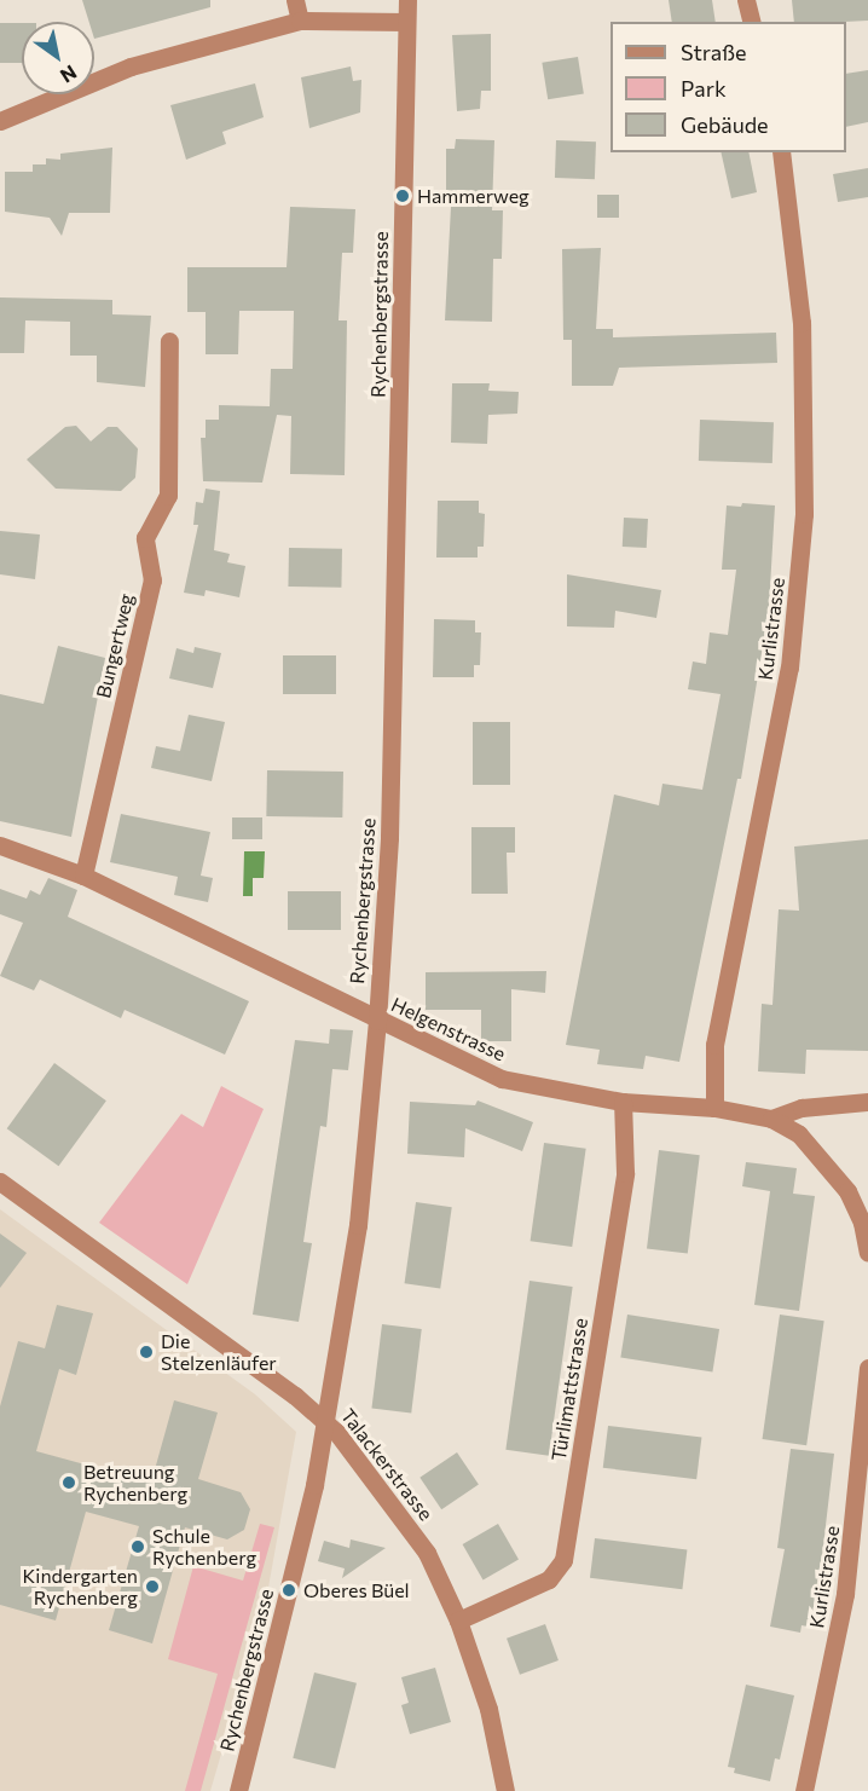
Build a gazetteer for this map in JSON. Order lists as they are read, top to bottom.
{
  "streets": {
    "street": [
      "Rychenbergstrasse",
      "Kurlistrasse",
      "Bungertweg",
      "Helgenstrasse",
      "Türlimattstrasse",
      "Talackerstrasse"
    ]
  },
  "crossings": [
    ["Rychenbergstrasse", "Helgenstrasse"],
    ["Rychenbergstrasse", "Talackerstrasse"],
    ["Kurlistrasse", "Helgenstrasse"],
    ["Bungertweg", "Helgenstrasse"],
    ["Helgenstrasse", "Türlimattstrasse"],
    ["Türlimattstrasse", "Talackerstrasse"]
  ],
  "places": [
    "Hammerweg",
    "Die Stelzenläufer",
    "Betreuung Rychenberg",
    "Schule Rychenberg",
    "Kindergarten Rychenberg",
    "Oberes Büel"
  ],
  "legend": ["Straße", "Park", "Gebäude"],
  "north": "bottom right"
}
